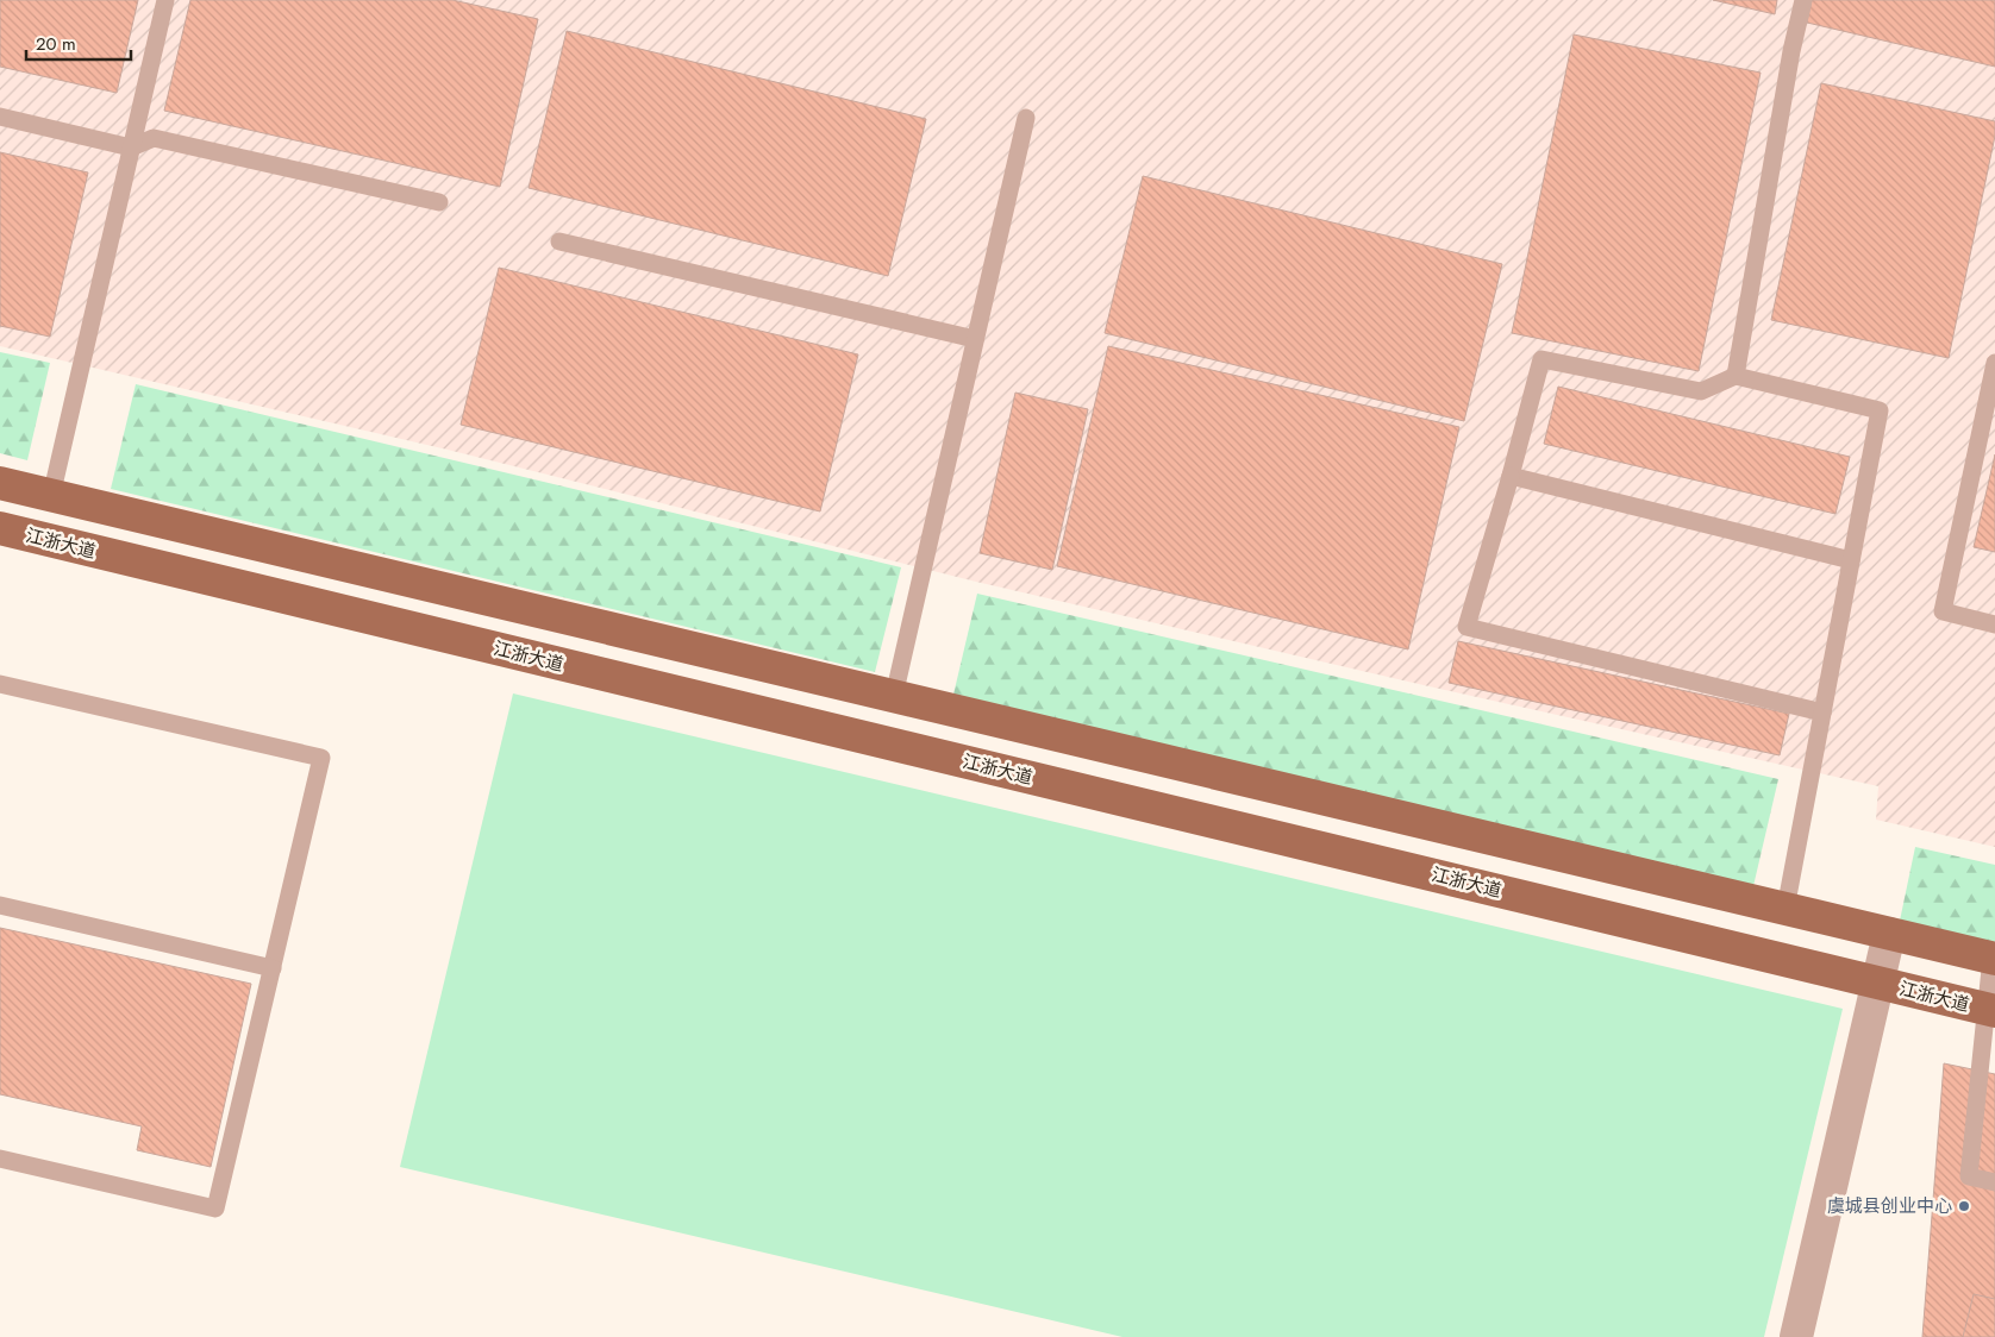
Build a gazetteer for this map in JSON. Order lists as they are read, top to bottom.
{
  "streets": {
    "main road": ["江浙大道"]
  },
  "places": ["虞城县创业中心"],
  "scale_bar": "20 m"
}
